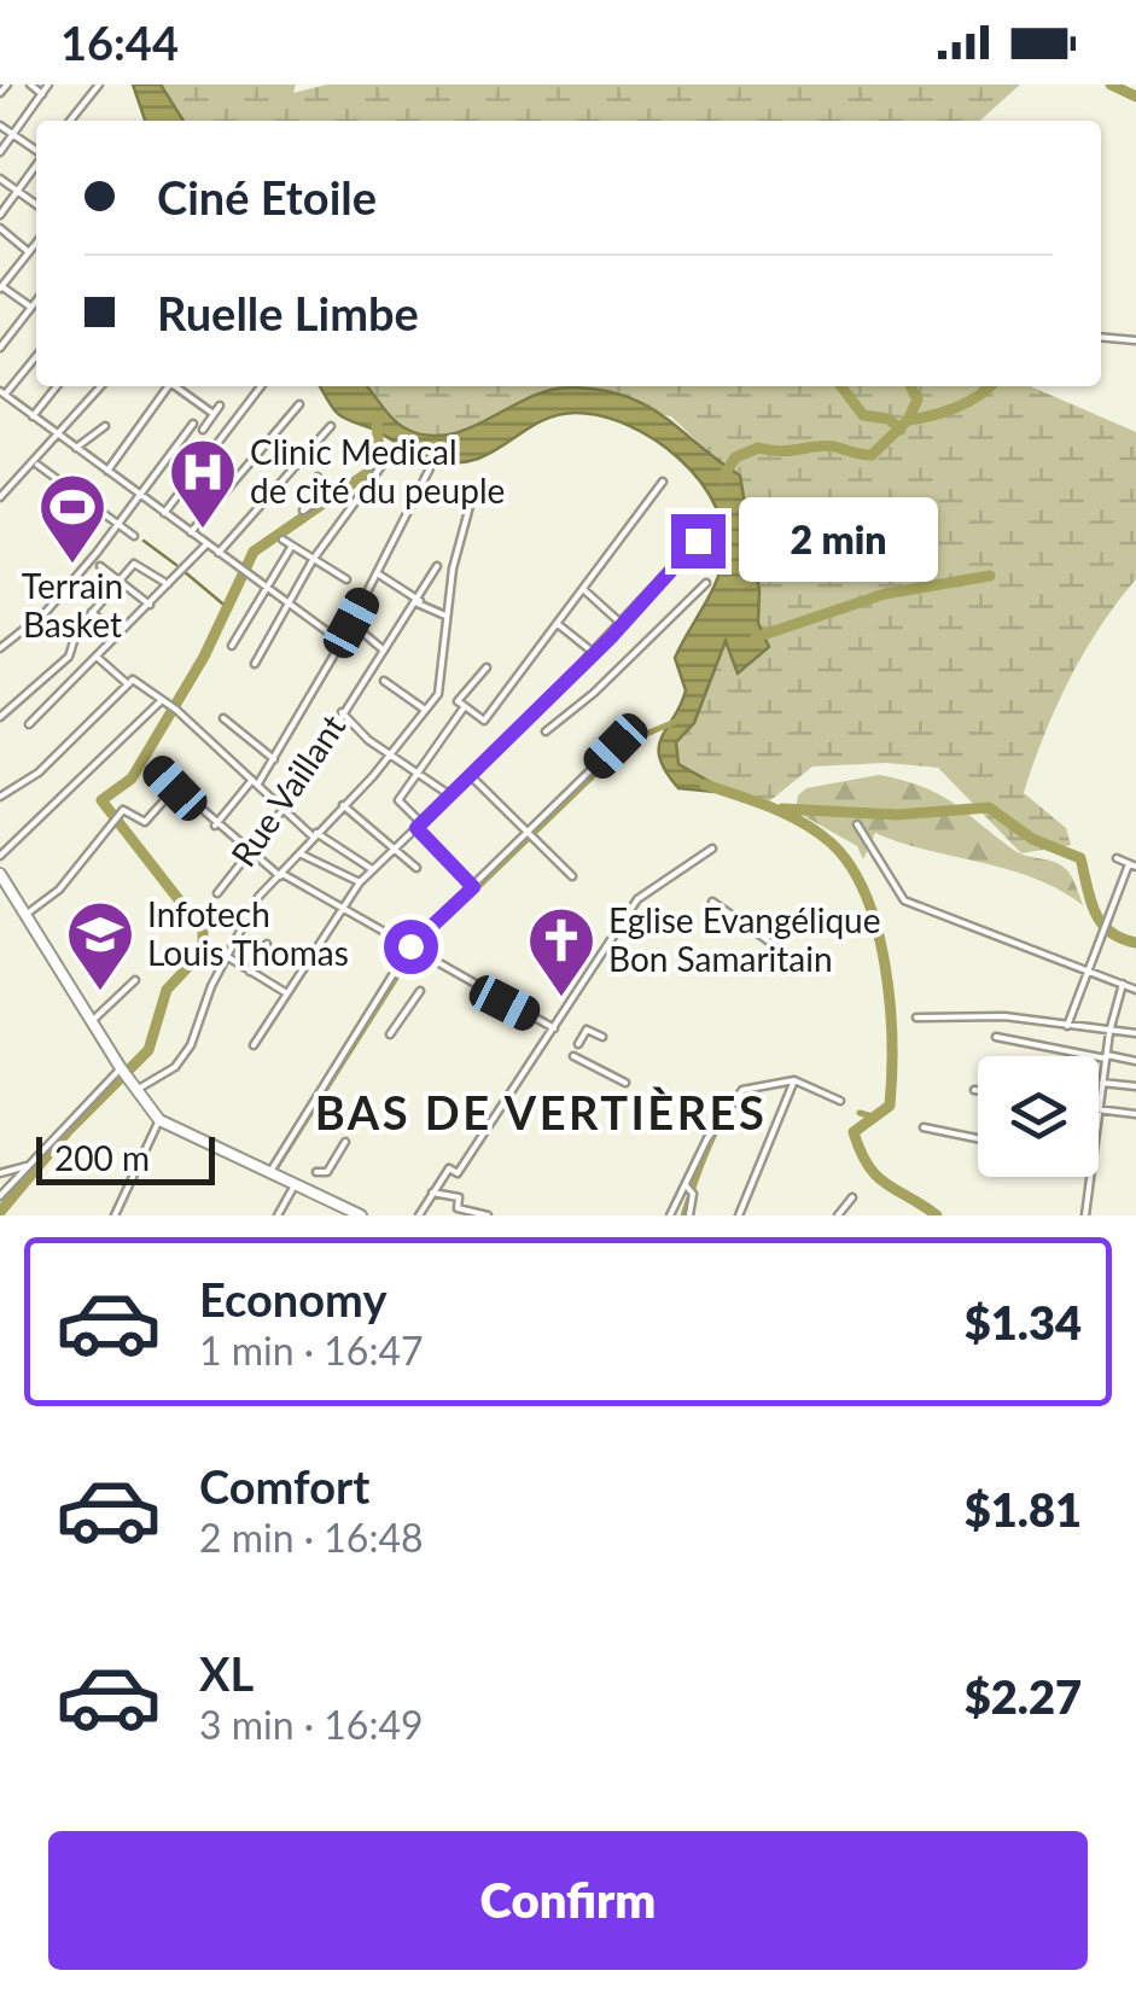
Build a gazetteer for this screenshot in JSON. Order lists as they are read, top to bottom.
{
  "streets": {
    "street": ["Rue Vaillant"]
  },
  "districts": ["BAS DE VERTIÈRES"],
  "places": {
    "hospital": ["Clinic Medical de cité du peuple"],
    "sports": ["Terrain Basket"],
    "school or university": ["Infotech Louis Thomas"],
    "church": ["Eglise Evangélique Bon Samaritain"]
  },
  "scale_bar": "200 m",
  "page": {
    "status": "16:44",
    "banner": ["Ciné Etoile", "Ruelle Limbe"],
    "bubble": "2 min",
    "scale": "200 m",
    "list": [
      {
        "name": "Economy",
        "note": "1 min · 16:47",
        "value": "$1.34"
      },
      {
        "name": "Comfort",
        "note": "2 min · 16:48",
        "value": "$1.81"
      },
      {
        "name": "XL",
        "note": "3 min · 16:49",
        "value": "$2.27"
      }
    ],
    "buttons": "Confirm"
  }
}
